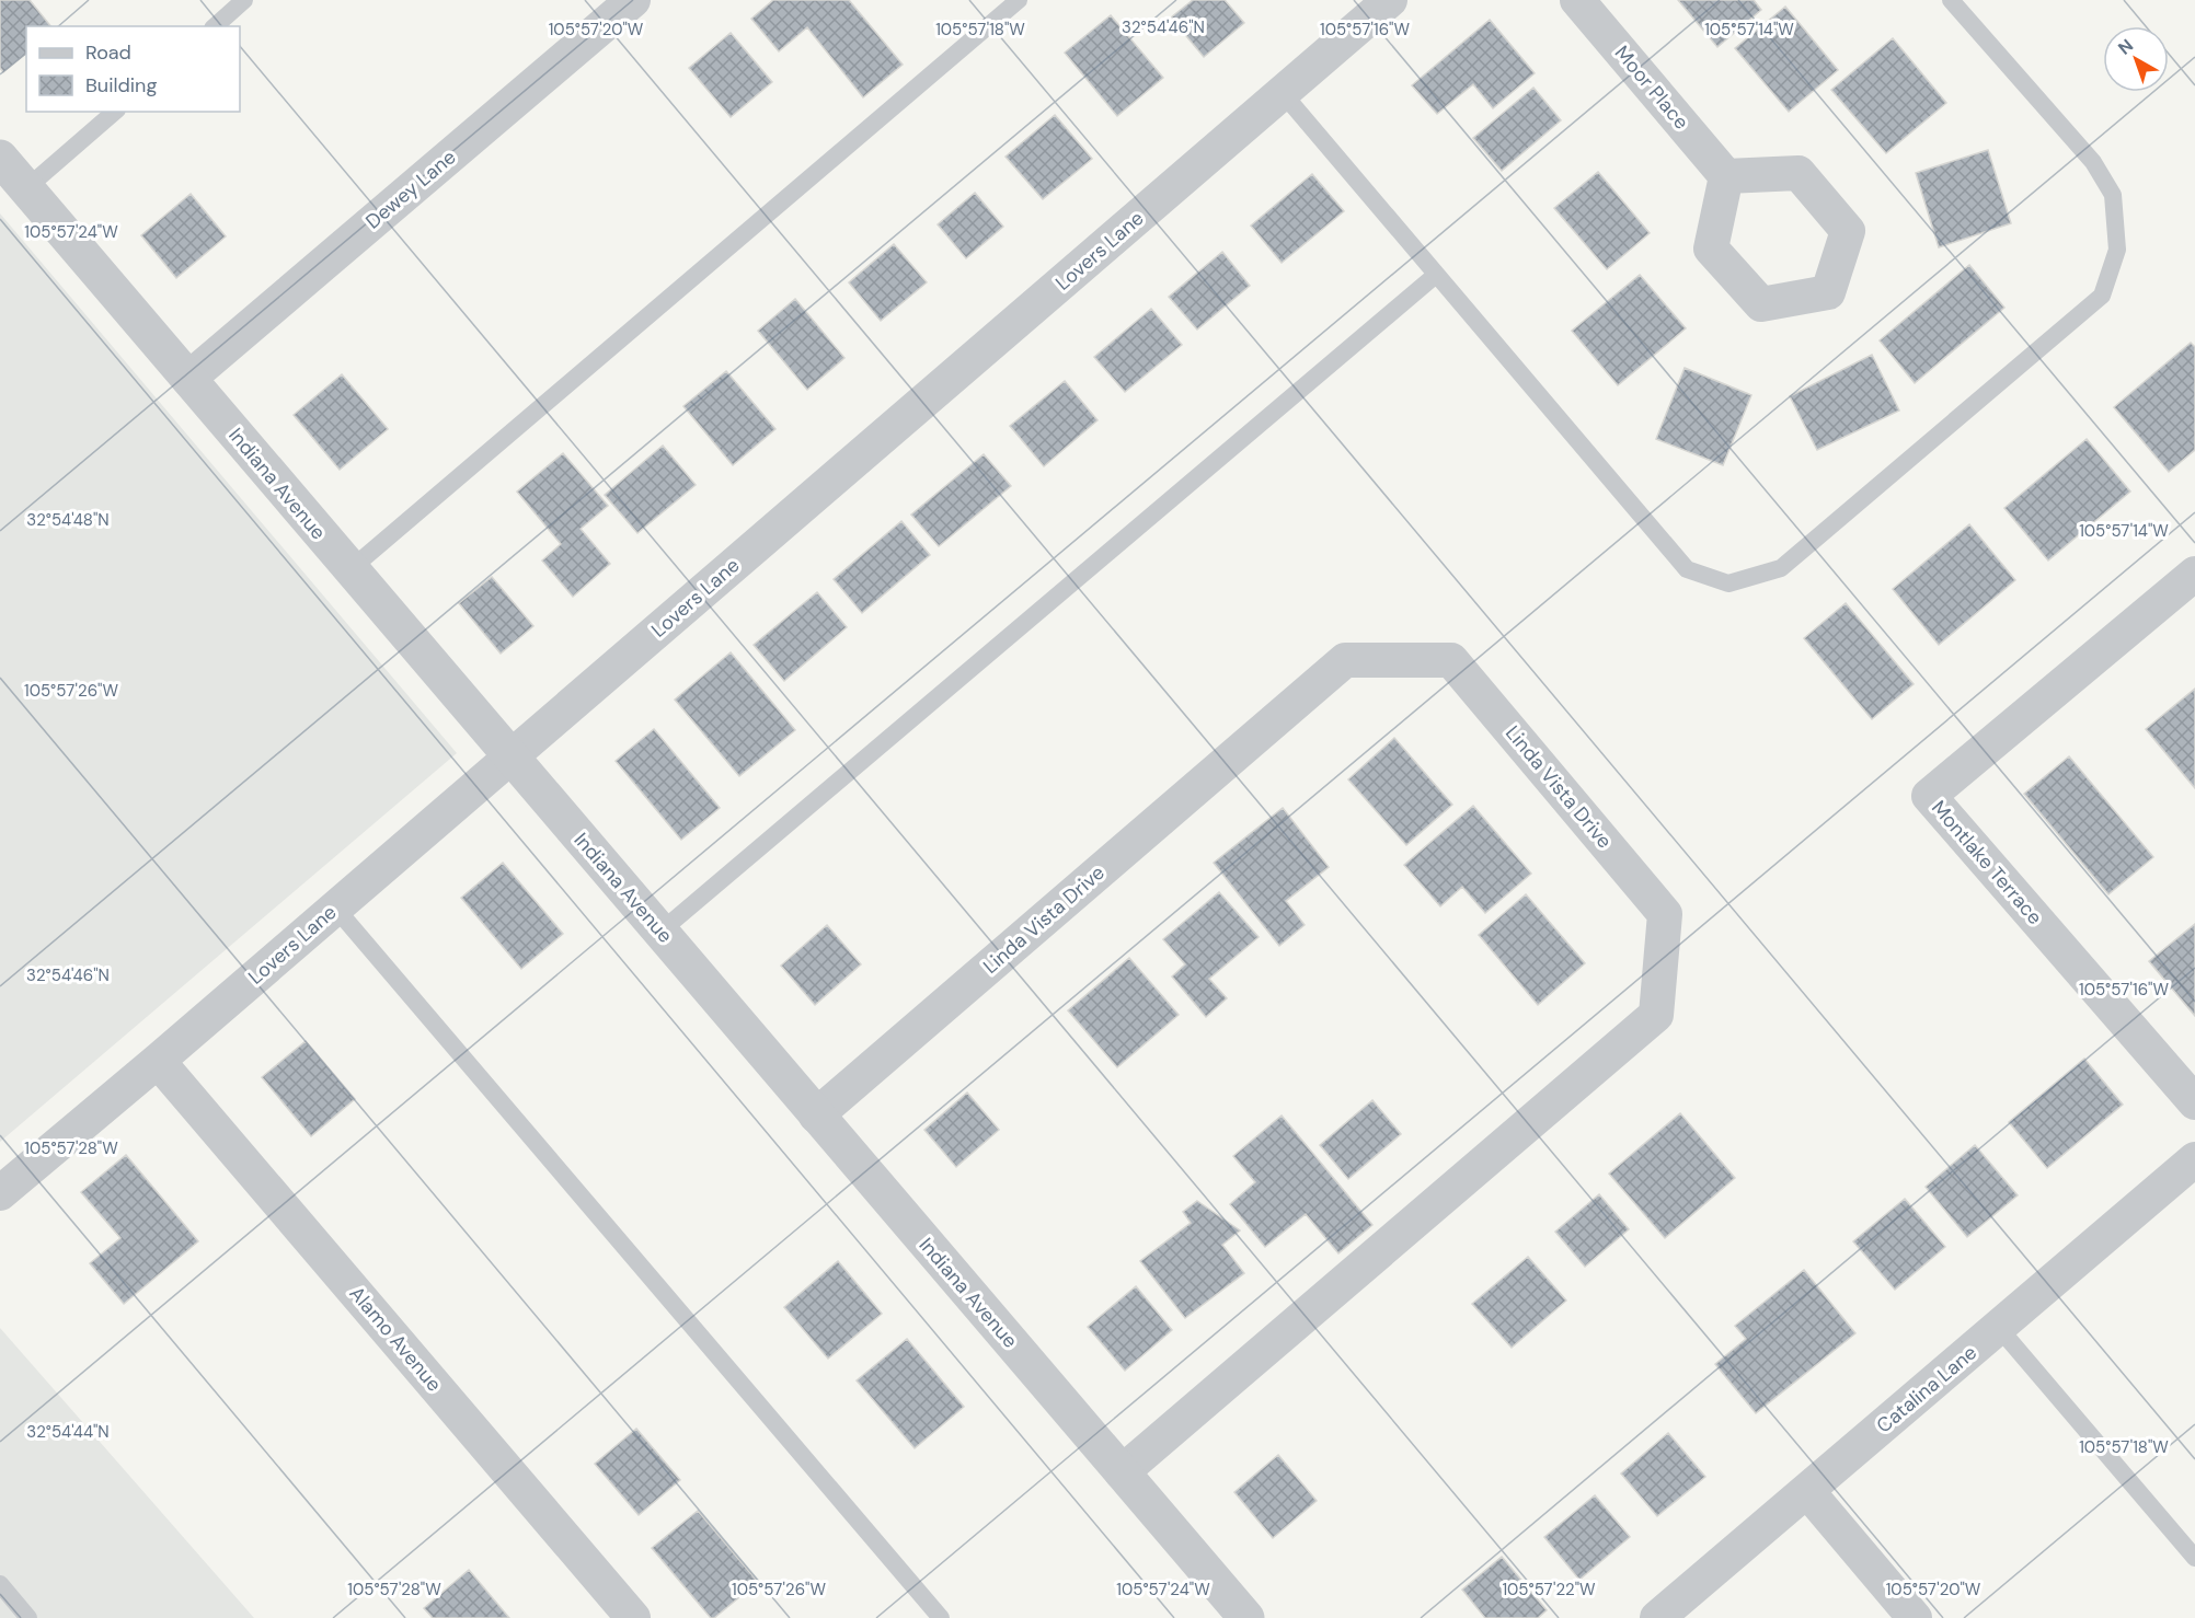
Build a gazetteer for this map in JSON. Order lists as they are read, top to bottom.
{
  "streets": {
    "street": [
      "Moor Place",
      "Dewey Lane",
      "Lovers Lane",
      "Indiana Avenue",
      "Linda Vista Drive",
      "Montlake Terrace",
      "Alamo Avenue",
      "Catalina Lane"
    ]
  },
  "crossings": [
    ["Dewey Lane", "Indiana Avenue"],
    ["Lovers Lane", "Indiana Avenue"],
    ["Lovers Lane", "Alamo Avenue"],
    ["Indiana Avenue", "Linda Vista Drive"]
  ],
  "legend": ["Road", "Building"],
  "north": "top left",
  "coordinates": [
    "32°54'46\"N",
    "105°57'20\"W",
    "105°57'14\"W",
    "105°57'18\"W",
    "105°57'16\"W",
    "105°57'24\"W",
    "32°54'48\"N",
    "105°57'26\"W",
    "105°57'28\"W",
    "32°54'44\"N",
    "105°57'22\"W"
  ]
}
